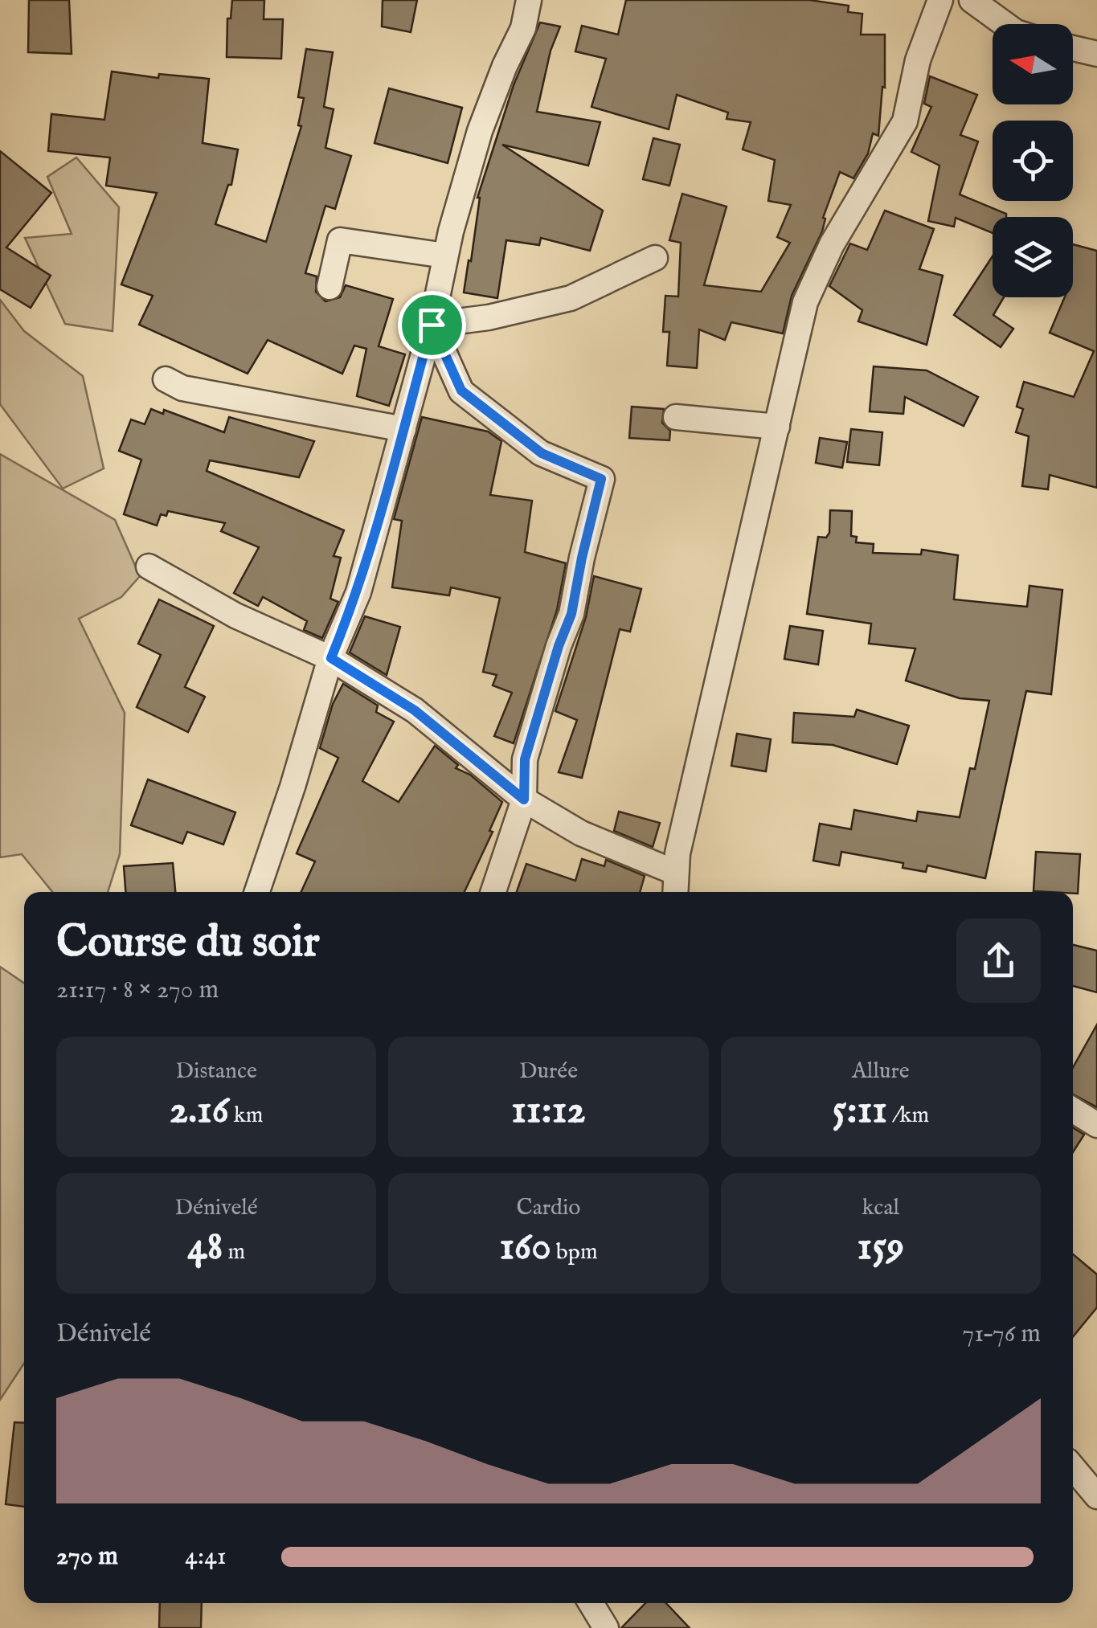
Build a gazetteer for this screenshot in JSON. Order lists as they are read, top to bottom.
{
  "north": "left",
  "page": {
    "heading": ["Course du soir", "21:17 · 8 × 270 m"],
    "stats": [
      ["Distance", "2.16 km"],
      ["Durée", "11:12"],
      ["Allure", "5:11 /km"],
      ["Dénivelé", "48 m"],
      ["Cardio", "160 bpm"],
      ["kcal", "159"]
    ],
    "chart": ["Dénivelé", "71–76 m"],
    "list": [
      {
        "name": "270 m",
        "note": "4:41"
      }
    ]
  }
}
